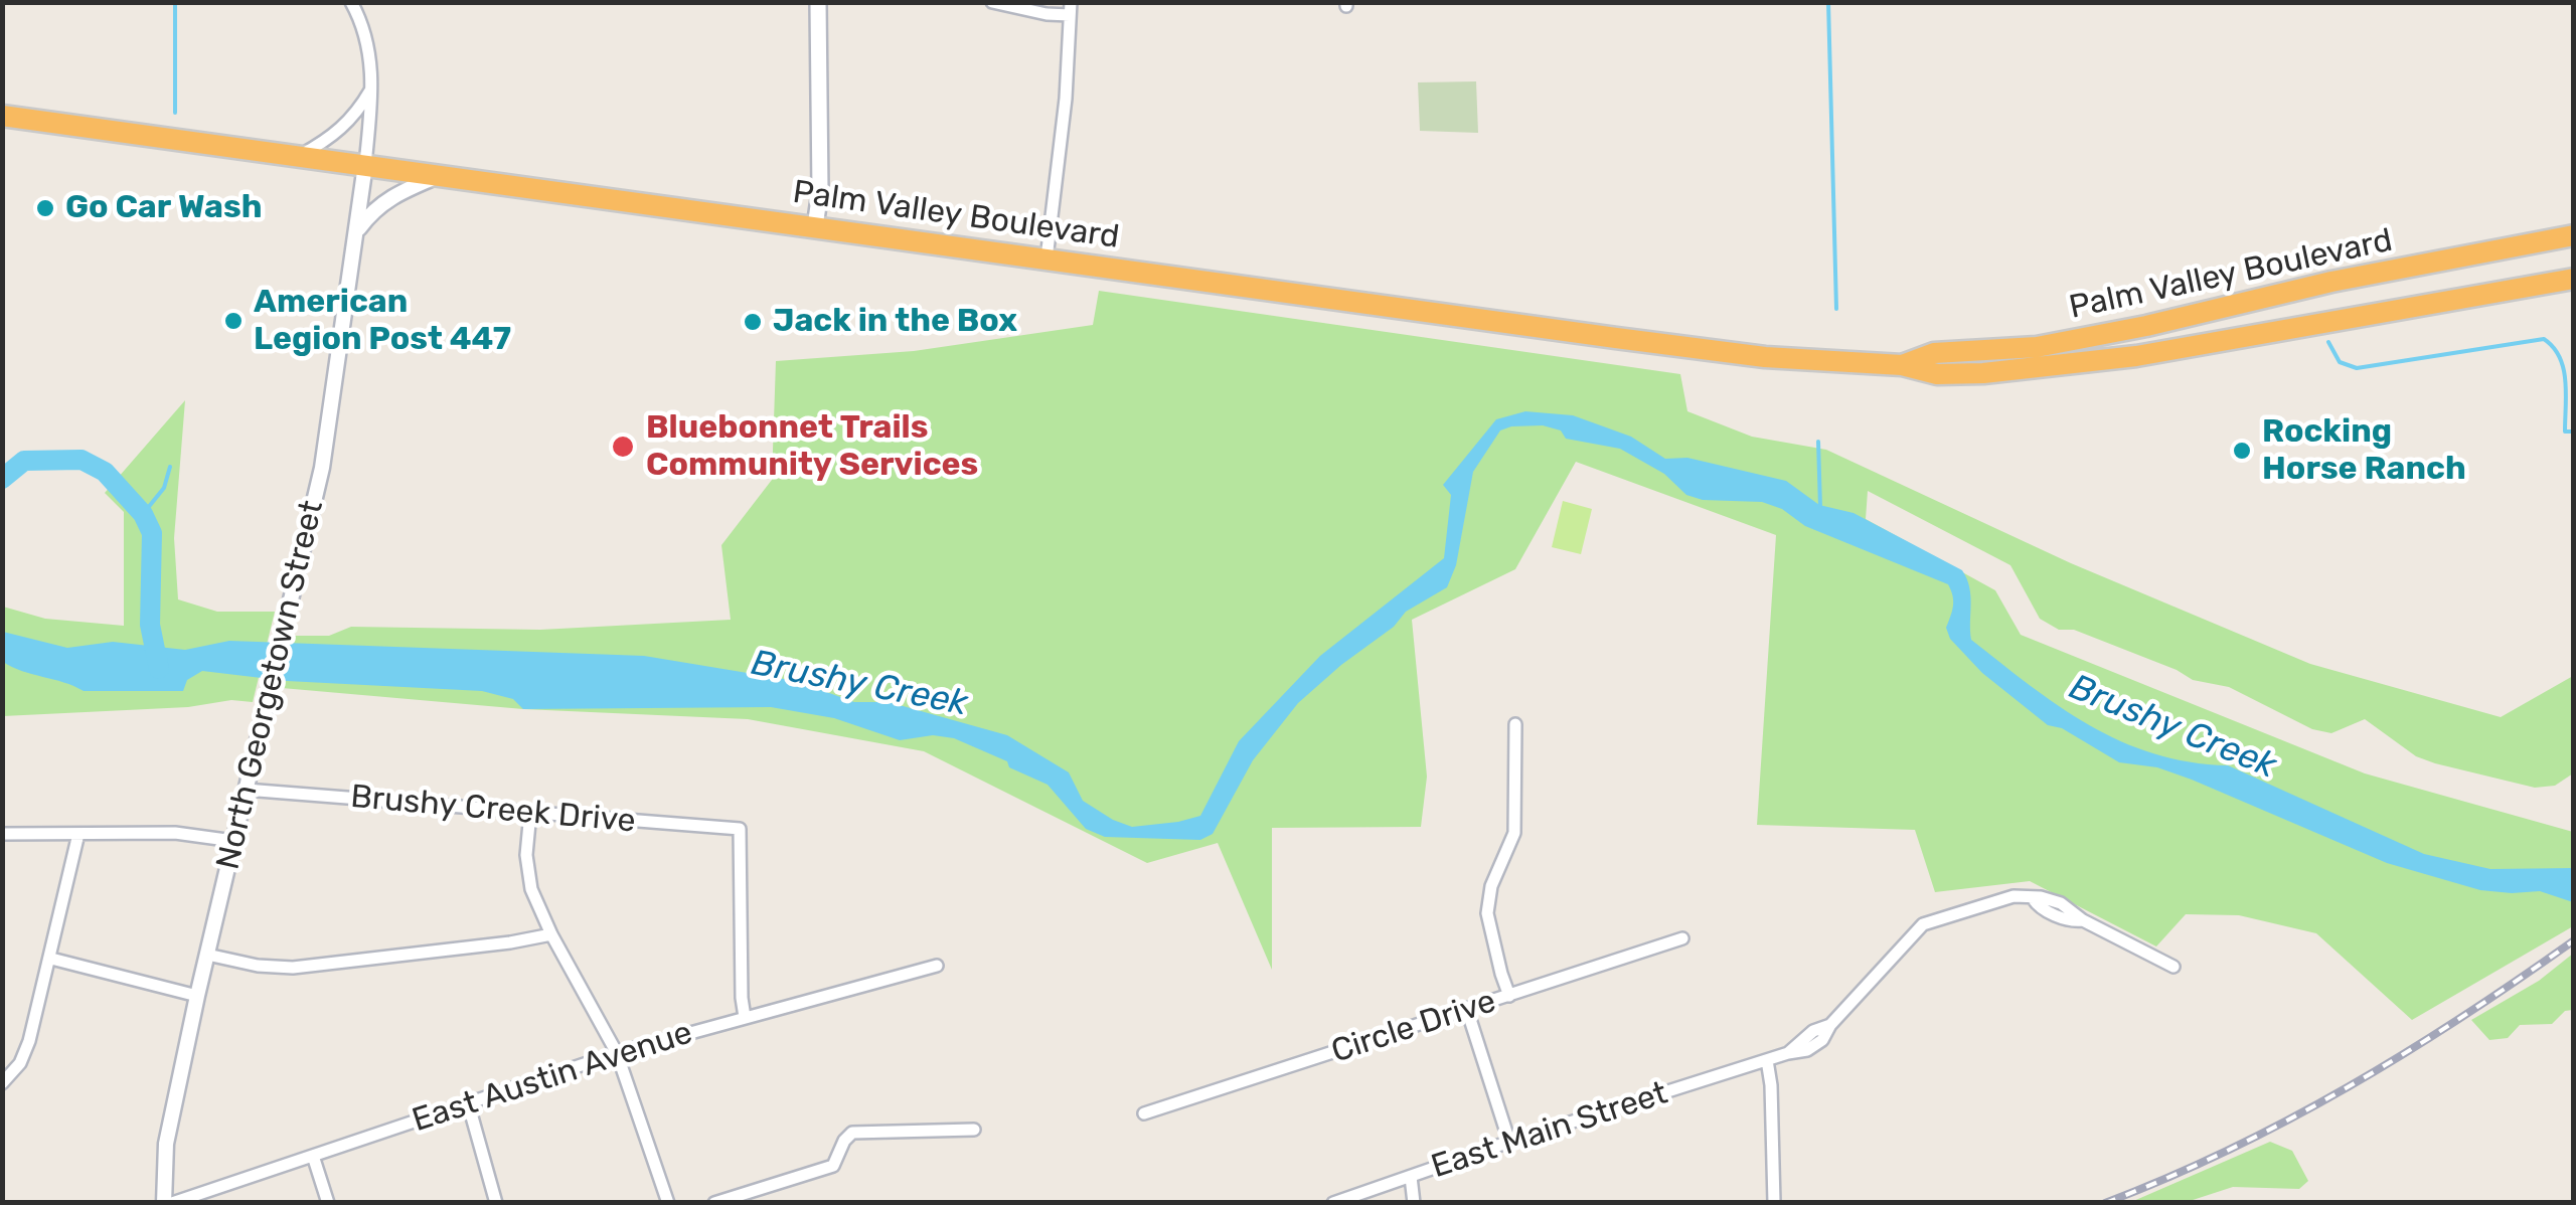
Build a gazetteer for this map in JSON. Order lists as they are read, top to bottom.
{
  "streets": {
    "highway": ["Palm Valley Boulevard"],
    "street": [
      "North Georgetown Street",
      "Brushy Creek Drive",
      "Circle Drive",
      "East Austin Avenue",
      "East Main Street"
    ]
  },
  "crossings": [
    ["Palm Valley Boulevard", "North Georgetown Street"],
    ["North Georgetown Street", "Brushy Creek Drive"],
    ["Brushy Creek Drive", "East Austin Avenue"]
  ],
  "water": ["Brushy Creek"],
  "places": [
    "Go Car Wash",
    "American Legion Post 447",
    "Jack in the Box",
    "Bluebonnet Trails Community Services",
    "Rocking Horse Ranch"
  ]
}
